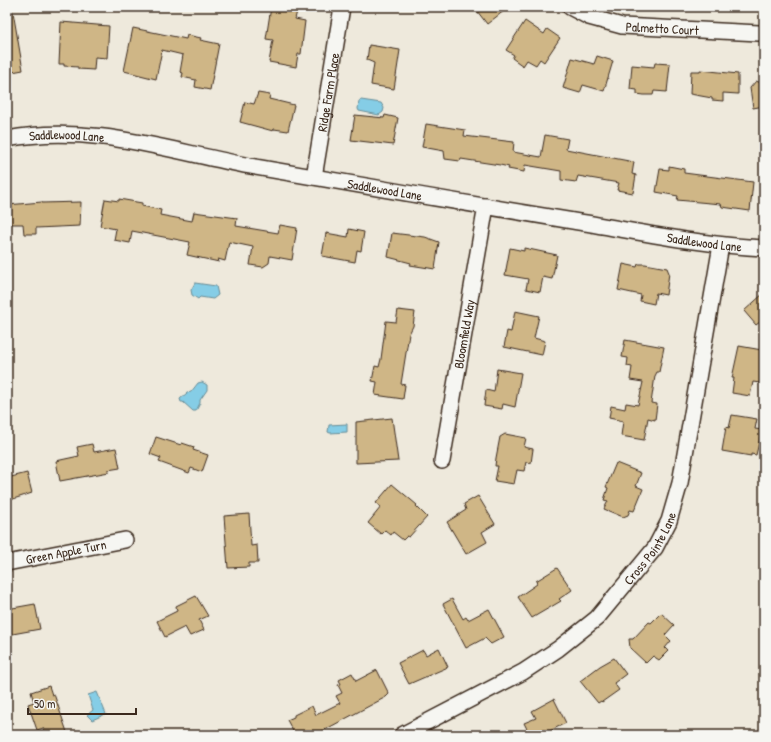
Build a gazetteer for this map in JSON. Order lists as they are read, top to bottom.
{
  "streets": {
    "street": [
      "Palmetto Court",
      "Ridge Farm Place",
      "Saddlewood Lane",
      "Bloomfield Way",
      "Cross Pointe Lane",
      "Green Apple Turn"
    ]
  },
  "crossings": [
    ["Ridge Farm Place", "Saddlewood Lane"],
    ["Saddlewood Lane", "Bloomfield Way"],
    ["Saddlewood Lane", "Cross Pointe Lane"]
  ],
  "scale_bar": "50 m"
}
